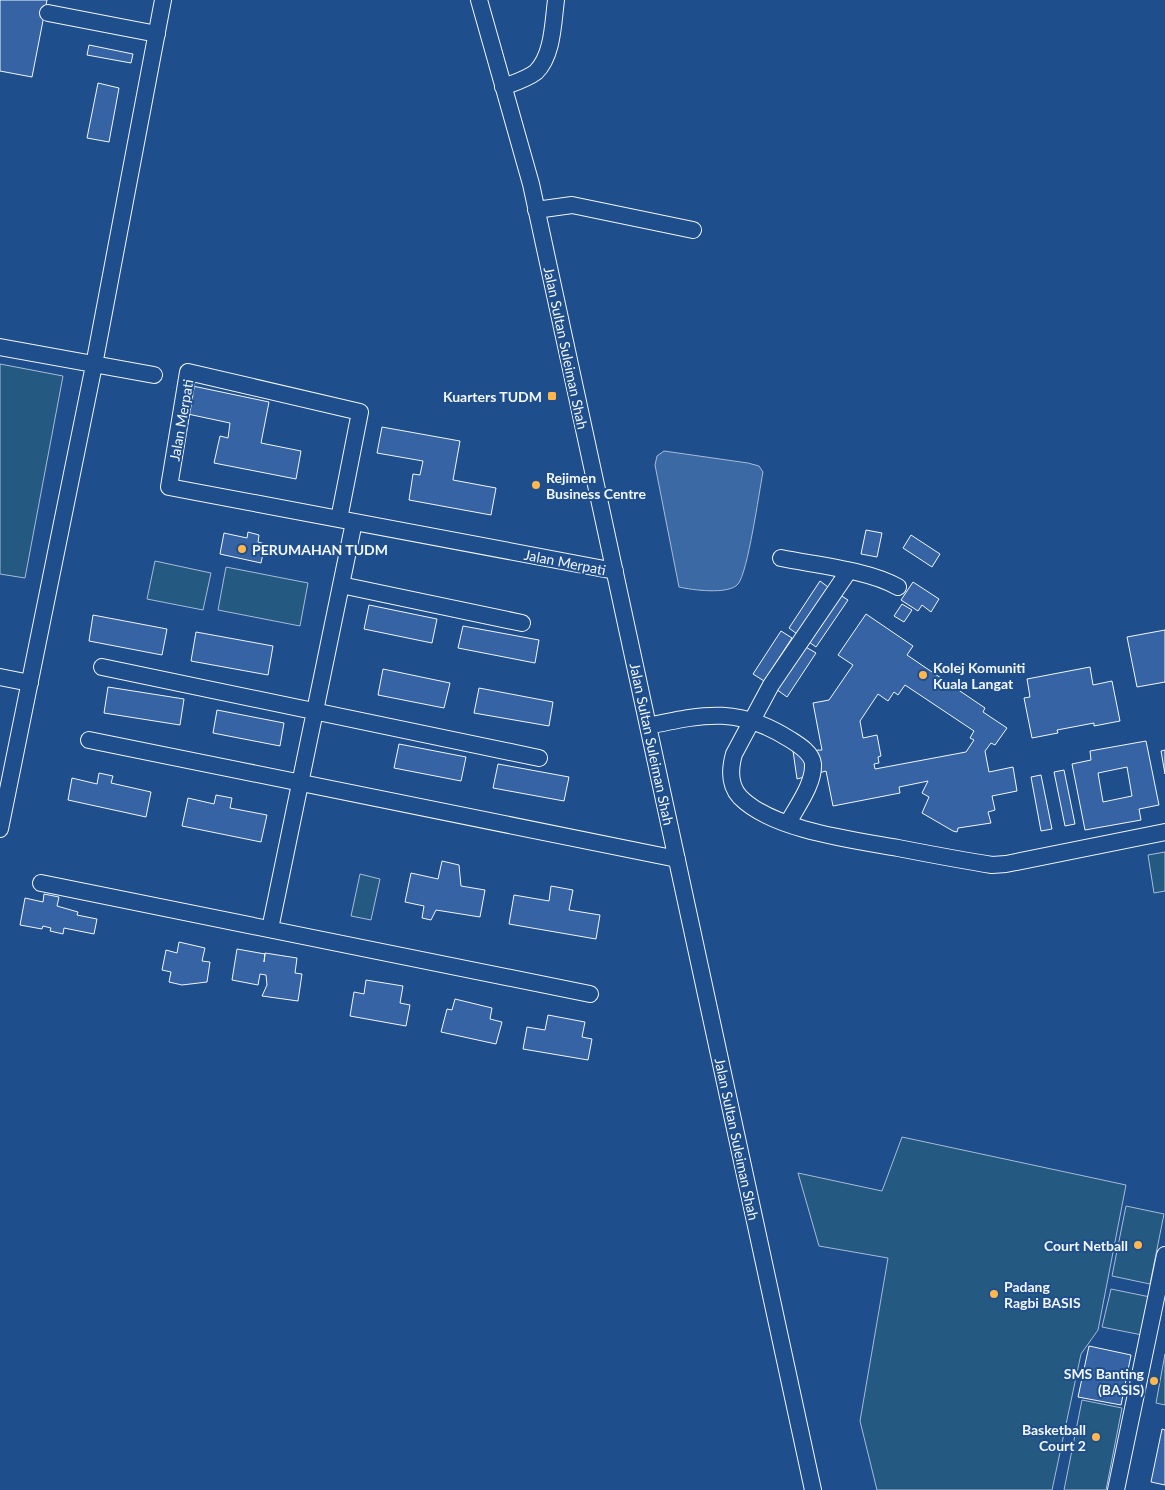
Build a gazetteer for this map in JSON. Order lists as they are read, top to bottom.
{
  "streets": {
    "street": ["Jalan Sultan Suleiman Shah", "Jalan Merpati"]
  },
  "crossings": [
    ["Jalan Sultan Suleiman Shah", "Jalan Merpati"]
  ],
  "places": {
    "transit": ["Kuarters TUDM"],
    "other": [
      "Rejimen Business Centre",
      "PERUMAHAN TUDM",
      "Kolej Komuniti Kuala Langat",
      "Court Netball",
      "Padang Ragbi BASIS",
      "SMS Banting (BASIS)",
      "Basketball Court 2"
    ]
  }
}
